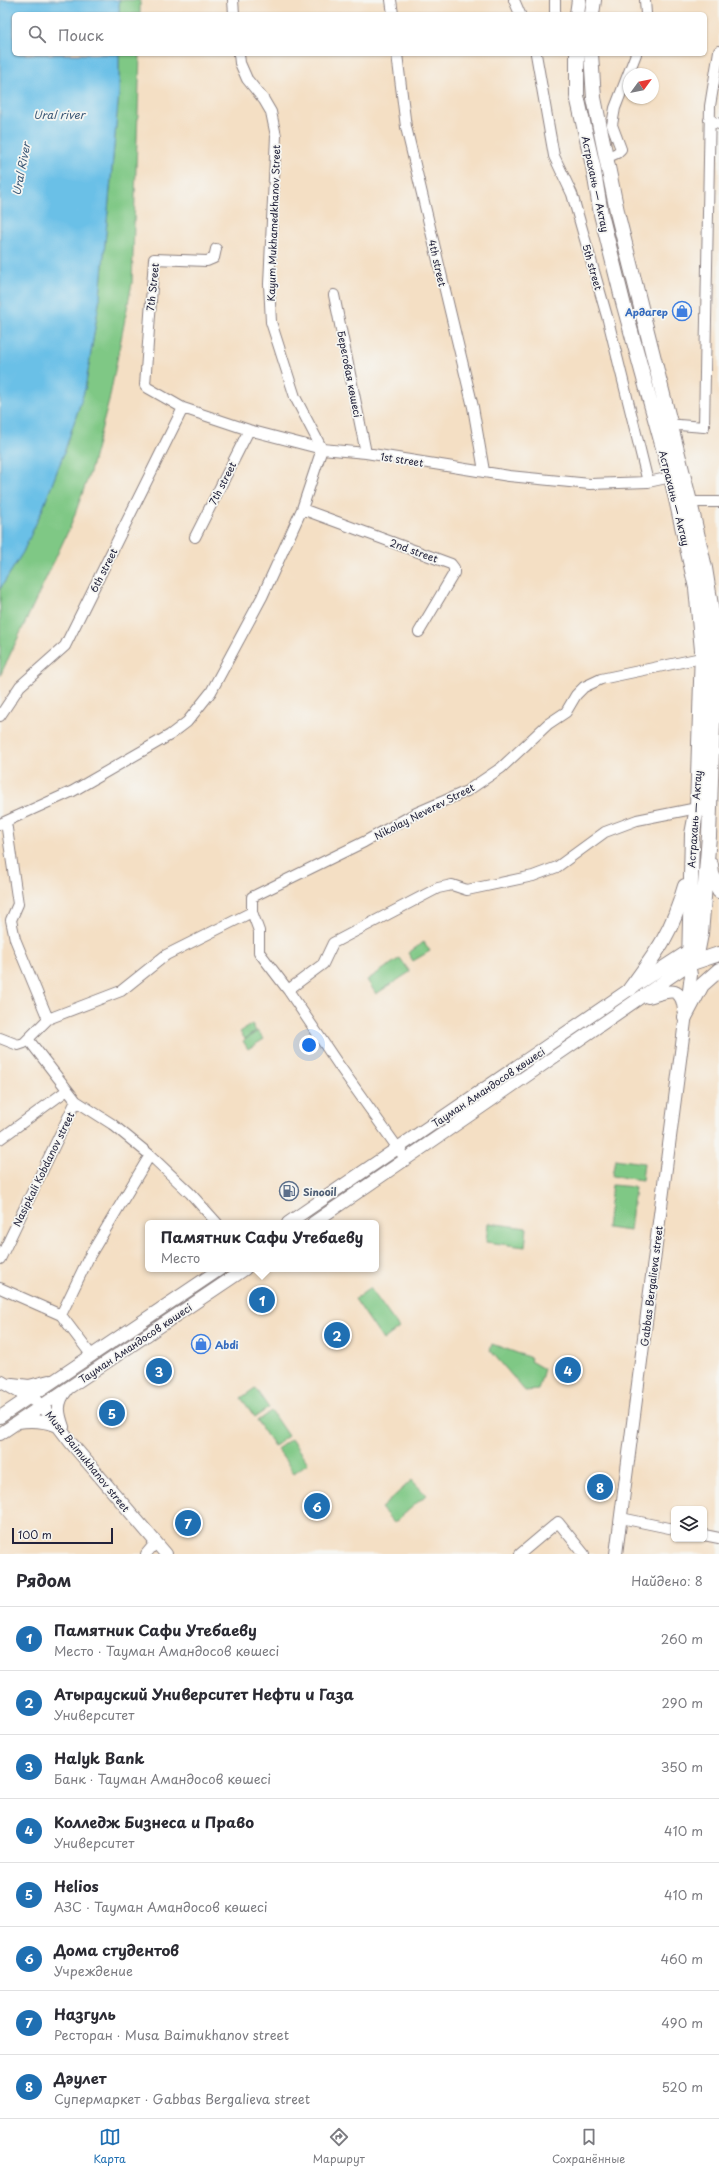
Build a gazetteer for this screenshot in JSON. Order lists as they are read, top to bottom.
{
  "streets": {
    "highway": ["Астрахань — Актау"],
    "main road": ["Тауман Амандосов көшесі", "Gabbas Bergalieva street", "Musa Baimukhanov street"],
    "street": [
      "Kayum Mukhamedkhanov Street",
      "4th street",
      "5th street",
      "7th Street",
      "Береговая көшесі",
      "1st street",
      "7th street",
      "2nd street",
      "6th street",
      "Nikolay Neverev Street",
      "Nasipkali Kobdanov street"
    ]
  },
  "crossings": [
    ["Астрахань — Актау", "1st street"],
    ["Астрахань — Актау", "Nikolay Neverev Street"],
    ["Астрахань — Актау", "Тауман Амандосов көшесі"],
    ["Астрахань — Актау", "Gabbas Bergalieva street"],
    ["Kayum Mukhamedkhanov Street", "1st street"],
    ["4th street", "1st street"],
    ["5th street", "1st street"],
    ["7th Street", "1st street"],
    ["Береговая көшесі", "1st street"],
    ["1st street", "7th street"],
    ["1st street", "6th street"],
    ["Тауман Амандосов көшесі", "Gabbas Bergalieva street"],
    ["Тауман Амандосов көшесі", "Musa Baimukhanov street"]
  ],
  "water": ["Ural river", "Ural River"],
  "places": {
    "shop": ["Ардагер", "Abdi"],
    "fuel station": ["Sinooil"]
  },
  "scale_bar": "100 m",
  "north": "top right",
  "page": {
    "search": "Поиск",
    "popup": ["Памятник Сафи Утебаеву", "Место"],
    "pins": [
      "1",
      "2",
      "4",
      "3",
      "5",
      "8",
      "6",
      "7"
    ],
    "scale": "100 m",
    "heading": ["Рядом", "Найдено: 8"],
    "list": [
      {
        "mark": "1",
        "name": "Памятник Сафи Утебаеву",
        "note": "Место · Тауман Амандосов көшесі",
        "value": "260 m"
      },
      {
        "mark": "2",
        "name": "Атырауский Университет Нефти и Газа",
        "note": "Университет",
        "value": "290 m"
      },
      {
        "mark": "3",
        "name": "Halyk Bank",
        "note": "Банк · Тауман Амандосов көшесі",
        "value": "350 m"
      },
      {
        "mark": "4",
        "name": "Колледж Бизнеса и Право",
        "note": "Университет",
        "value": "410 m"
      },
      {
        "mark": "5",
        "name": "Helios",
        "note": "АЗС · Тауман Амандосов көшесі",
        "value": "410 m"
      },
      {
        "mark": "6",
        "name": "Дома студентов",
        "note": "Учреждение",
        "value": "460 m"
      },
      {
        "mark": "7",
        "name": "Назгуль",
        "note": "Ресторан · Musa Baimukhanov street",
        "value": "490 m"
      },
      {
        "mark": "8",
        "name": "Дәулет",
        "note": "Супермаркет · Gabbas Bergalieva street",
        "value": "520 m"
      }
    ],
    "nav": ["Карта", "Маршрут", "Сохранённые"]
  }
}
